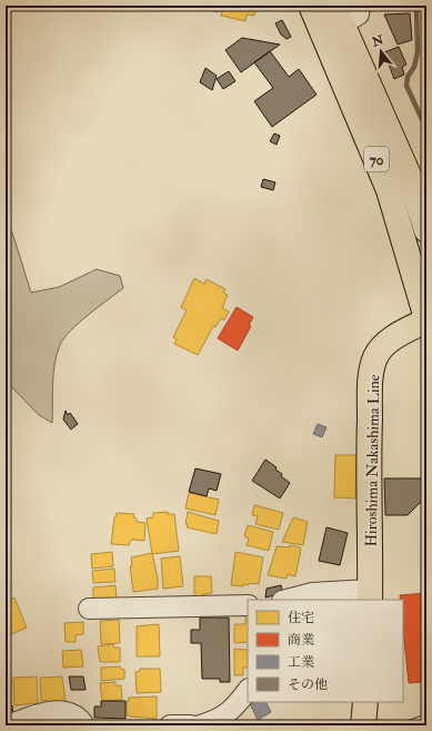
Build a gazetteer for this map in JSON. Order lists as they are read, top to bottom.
{
  "streets": {
    "main road": ["70", "Hiroshima Nakashima Line"]
  },
  "legend": [
    "住宅",
    "商業",
    "工業",
    "その他"
  ],
  "north": "top"
}
